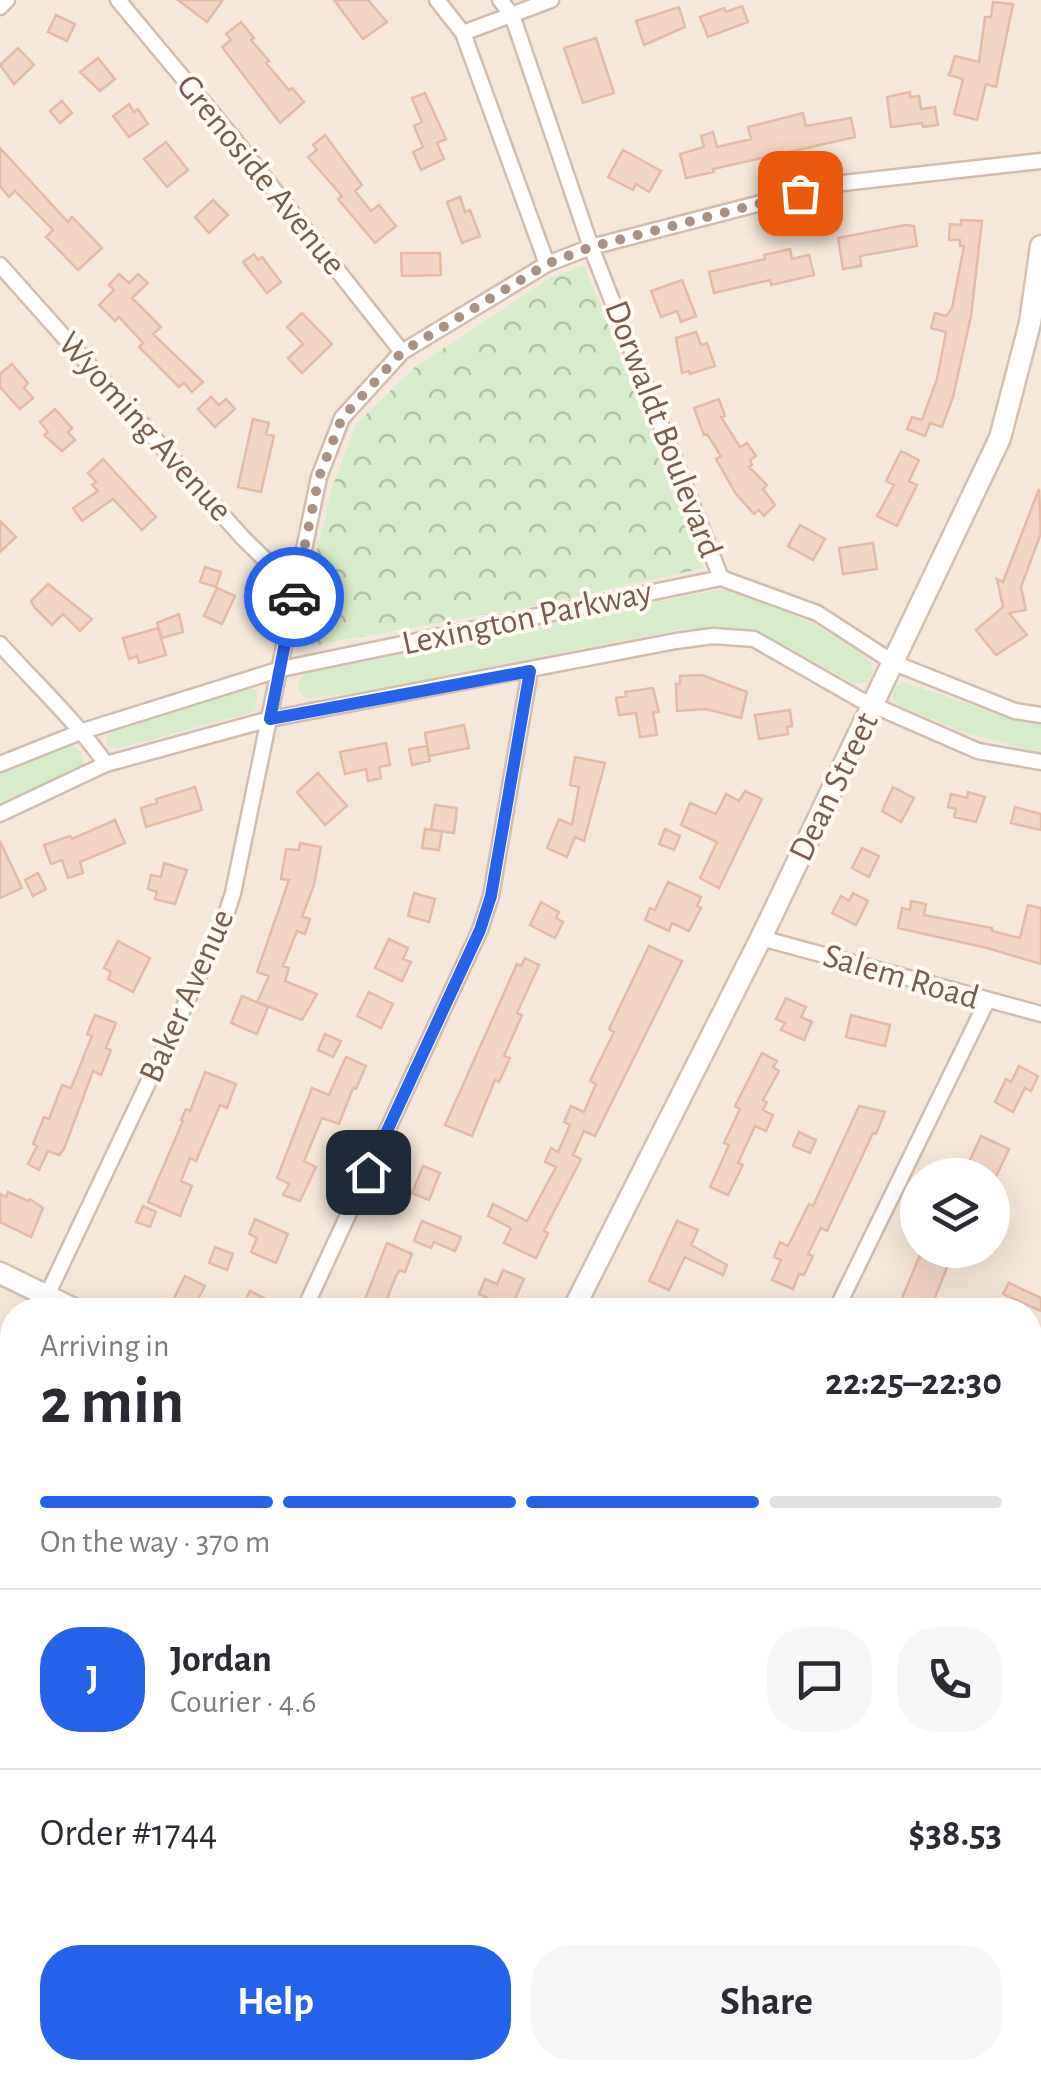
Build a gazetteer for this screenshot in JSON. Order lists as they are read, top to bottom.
{
  "streets": {
    "street": [
      "Grenoside Avenue",
      "Wyoming Avenue",
      "Dorwaldt Boulevard",
      "Lexington Parkway",
      "Dean Street",
      "Salem Road",
      "Baker Avenue"
    ]
  },
  "crossings": [
    ["Grenoside Avenue", "Baker Avenue"],
    ["Wyoming Avenue", "Baker Avenue"],
    ["Dorwaldt Boulevard", "Lexington Parkway"],
    ["Dorwaldt Boulevard", "Baker Avenue"],
    ["Lexington Parkway", "Dean Street"],
    ["Lexington Parkway", "Baker Avenue"],
    ["Dean Street", "Salem Road"]
  ],
  "page": {
    "heading": ["2 min", "Arriving in", "22:25–22:30"],
    "panel": [
      "Jordan",
      "Courier · 4.6",
      "Order #1744",
      "$38.53"
    ],
    "bar": "On the way · 370 m",
    "round": "J",
    "buttons": ["Help", "Share"]
  }
}
